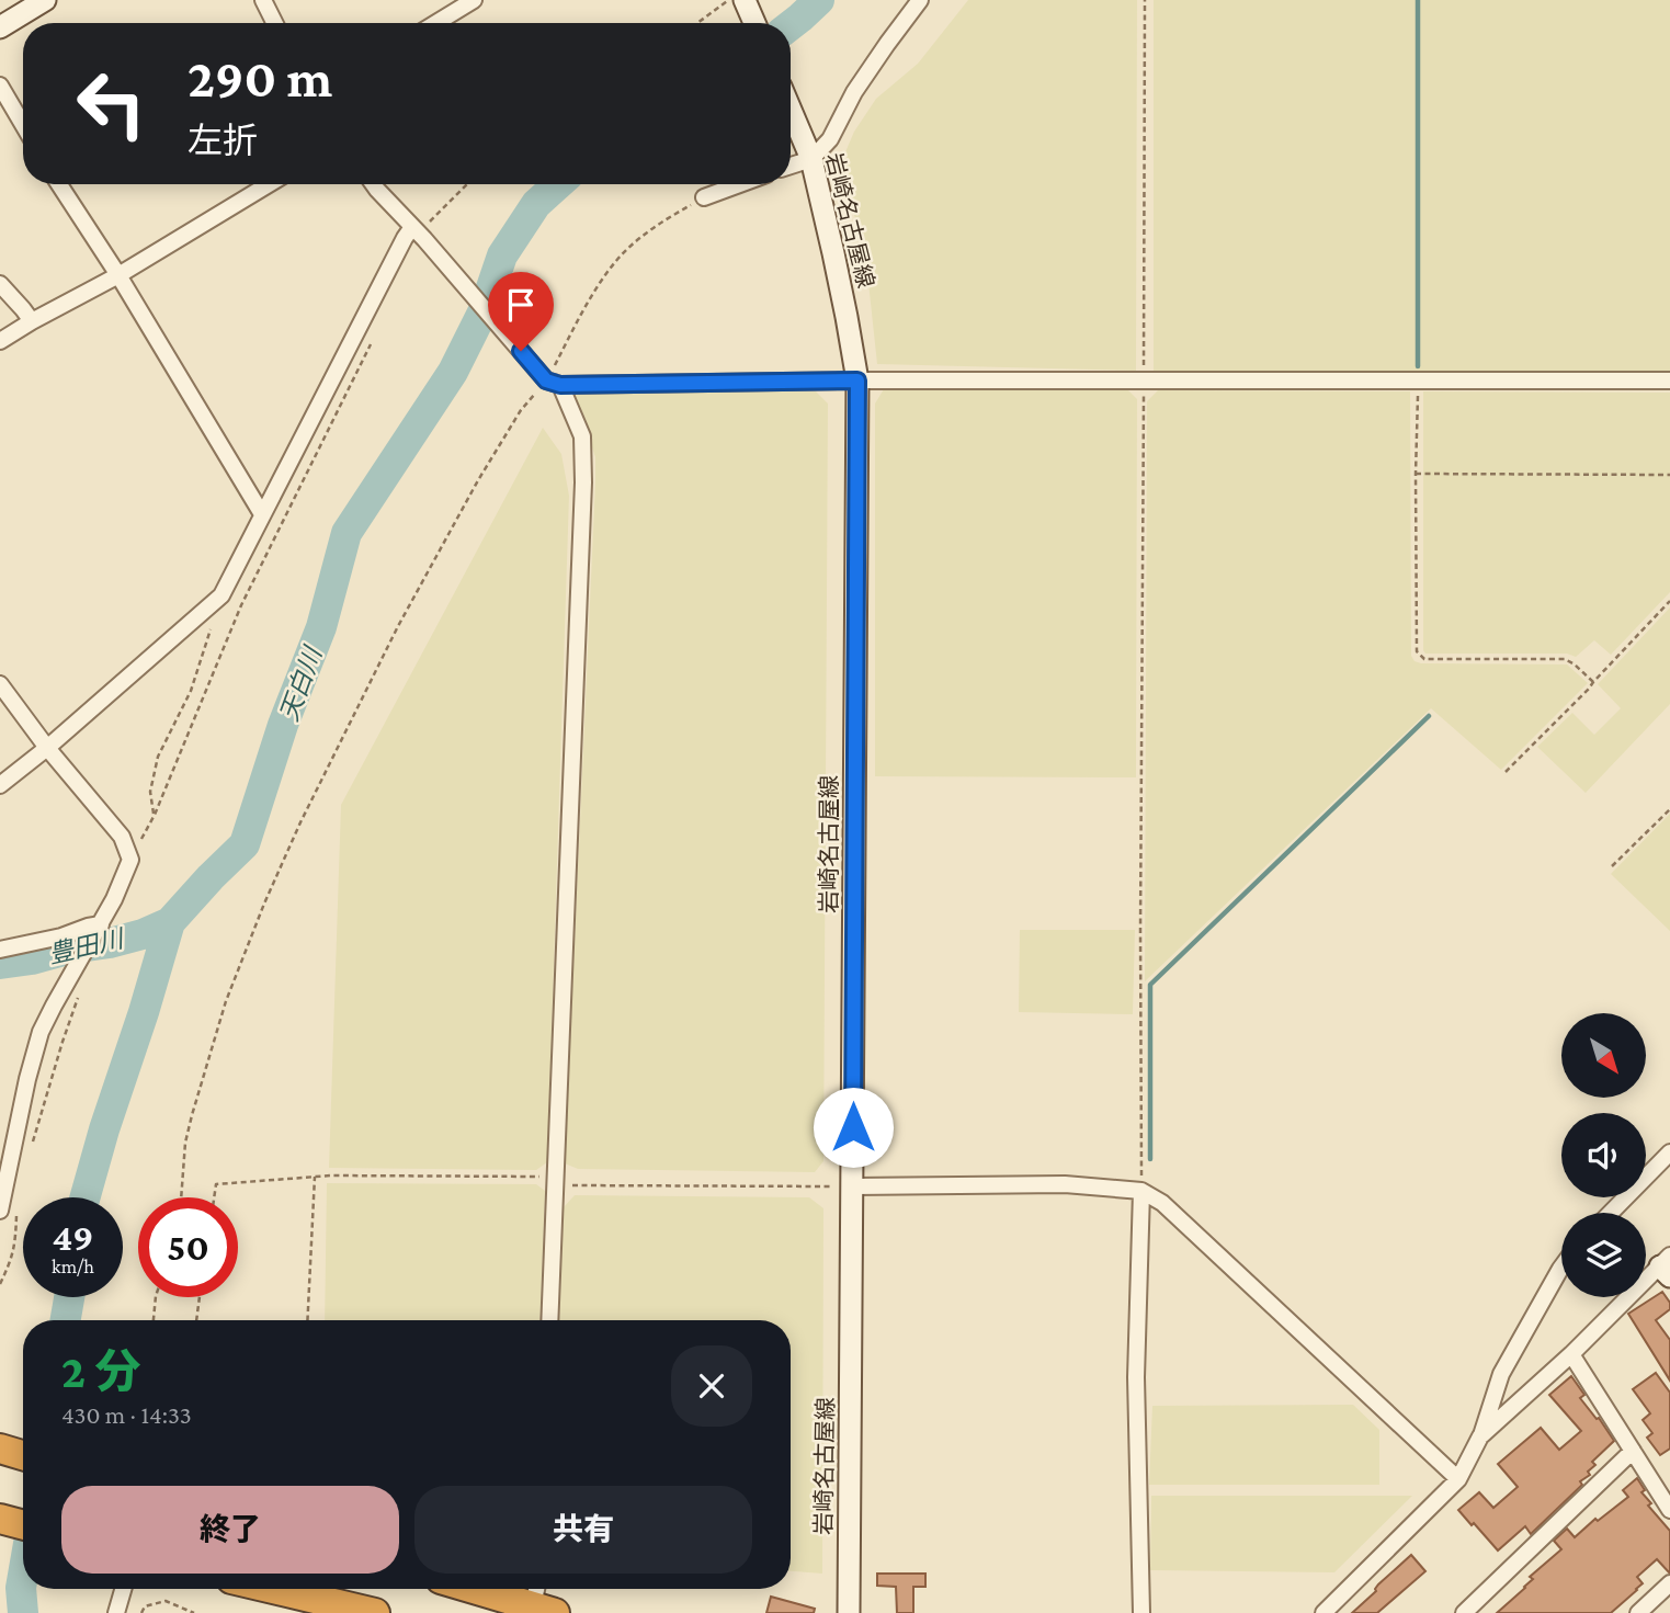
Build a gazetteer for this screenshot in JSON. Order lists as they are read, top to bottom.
{
  "streets": {
    "main road": ["岩崎名古屋線"]
  },
  "water": ["天白川", "豊田川"],
  "north": "bottom right",
  "page": {
    "turn": ["290 m", "左折"],
    "speed": "49 km/h",
    "limit": "50",
    "heading": ["2 分", "430 m · 14:33"],
    "buttons": ["終了", "共有"]
  }
}
